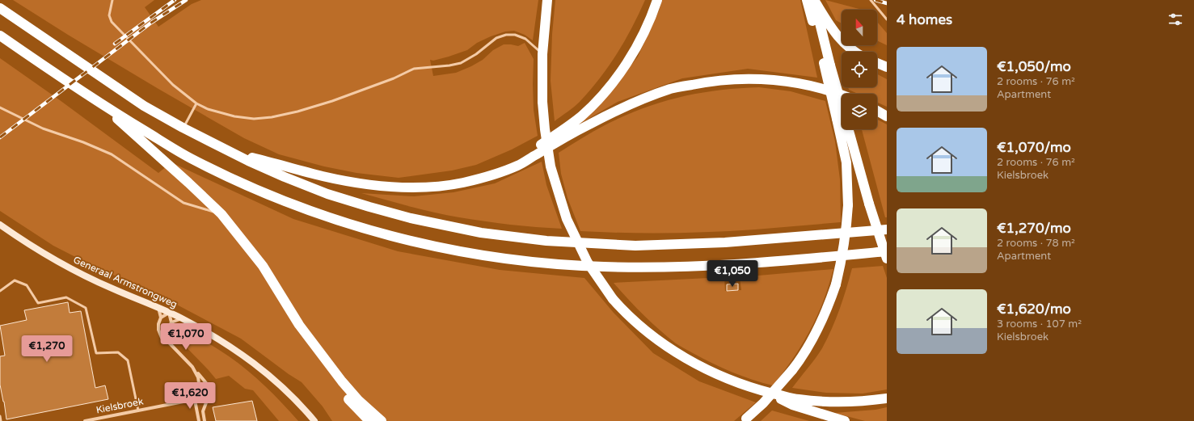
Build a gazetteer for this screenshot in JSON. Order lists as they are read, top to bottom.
{
  "streets": {
    "street": ["Generaal Armstrongweg", "Kielsbroek"]
  },
  "north": "top",
  "page": {
    "heading": "4 homes",
    "list": [
      {
        "name": "€1,050/mo",
        "note": "2 rooms · 76 m² · Apartment"
      },
      {
        "name": "€1,070/mo",
        "note": "2 rooms · 76 m² · Kielsbroek"
      },
      {
        "name": "€1,270/mo",
        "note": "2 rooms · 78 m² · Apartment"
      },
      {
        "name": "€1,620/mo",
        "note": "3 rooms · 107 m² · Kielsbroek"
      }
    ],
    "price": [
      "€1,050",
      "€1,070",
      "€1,270",
      "€1,620"
    ]
  }
}
